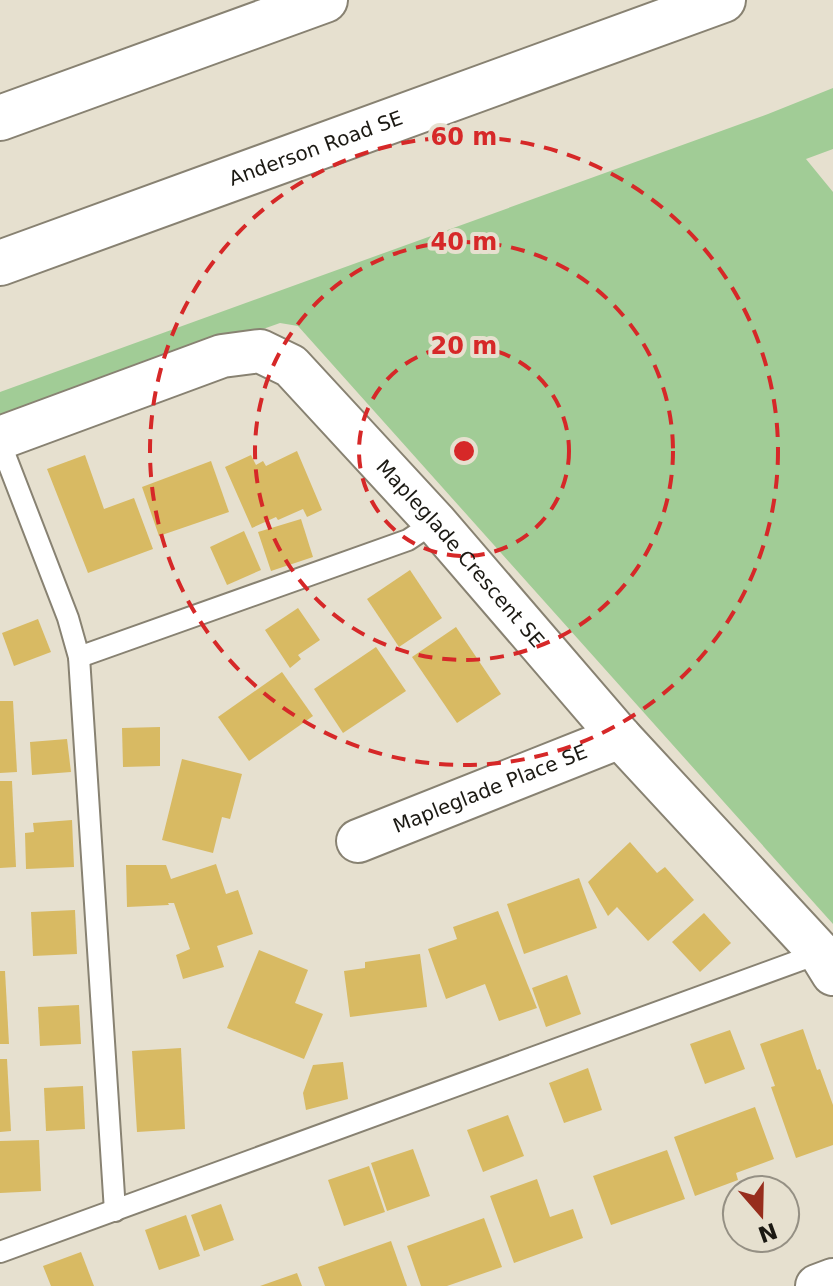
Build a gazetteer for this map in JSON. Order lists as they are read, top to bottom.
{
  "streets": {
    "main road": ["Anderson Road SE"],
    "street": ["Mapleglade Crescent SE", "Mapleglade Place SE"]
  },
  "crossings": [
    ["Mapleglade Crescent SE", "Mapleglade Place SE"]
  ],
  "north": "bottom",
  "rings": ["60 m", "40 m", "20 m"]
}
